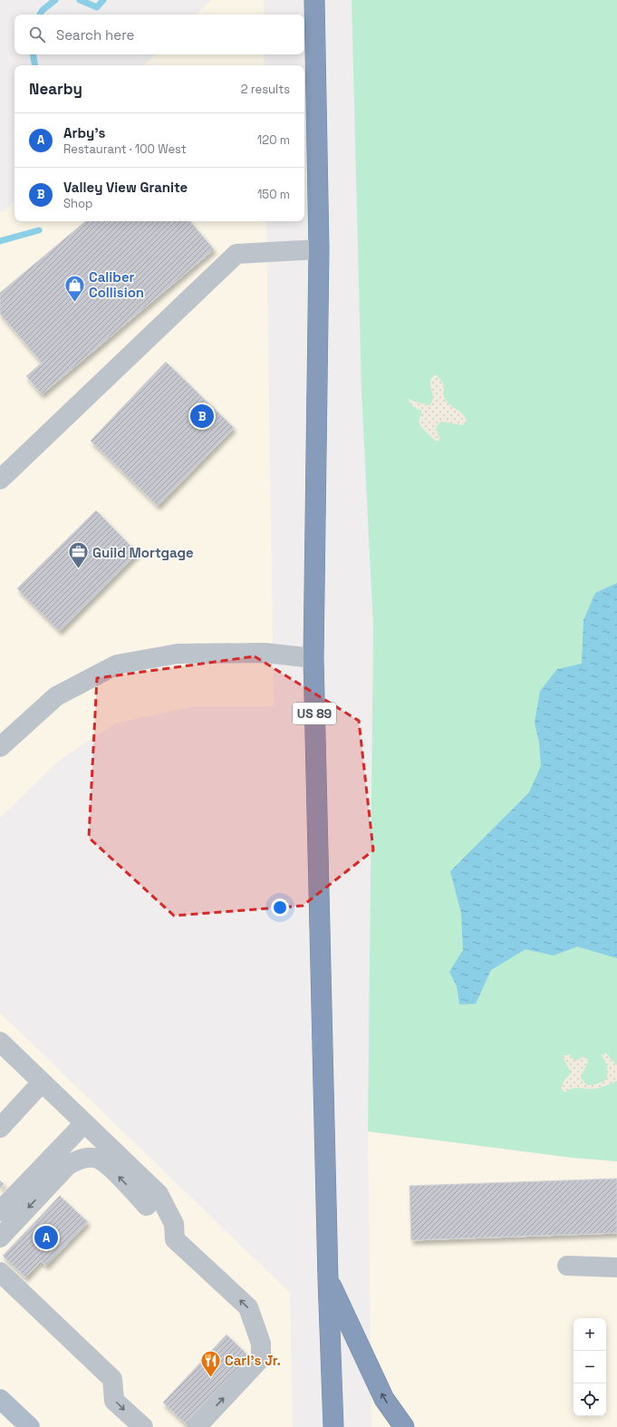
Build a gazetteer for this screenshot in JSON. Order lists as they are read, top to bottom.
{
  "streets": {
    "highway": ["US 89"]
  },
  "places": {
    "shop": ["Caliber Collision"],
    "office": ["Guild Mortgage"],
    "restaurant": ["Carl's Jr."]
  },
  "page": {
    "search": "Search here",
    "heading": ["Nearby", "2 results"],
    "list": [
      {
        "mark": "A",
        "name": "Arby's",
        "note": "Restaurant · 100 West",
        "value": "120 m"
      },
      {
        "mark": "B",
        "name": "Valley View Granite",
        "note": "Shop",
        "value": "150 m"
      }
    ],
    "pins": ["B", "A"],
    "map_buttons": ["+", "−"]
  }
}
